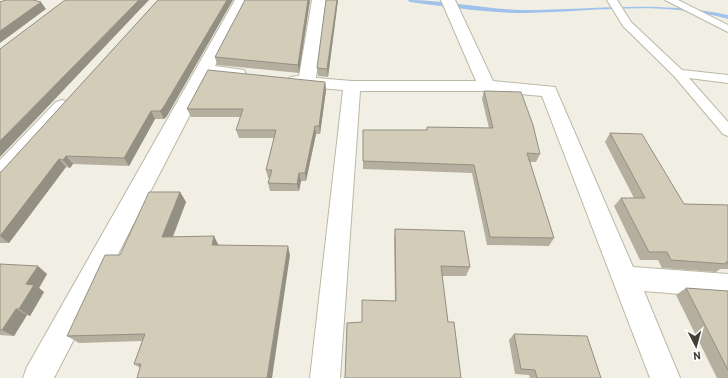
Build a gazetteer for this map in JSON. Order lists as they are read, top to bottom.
{
  "north": "bottom"
}
